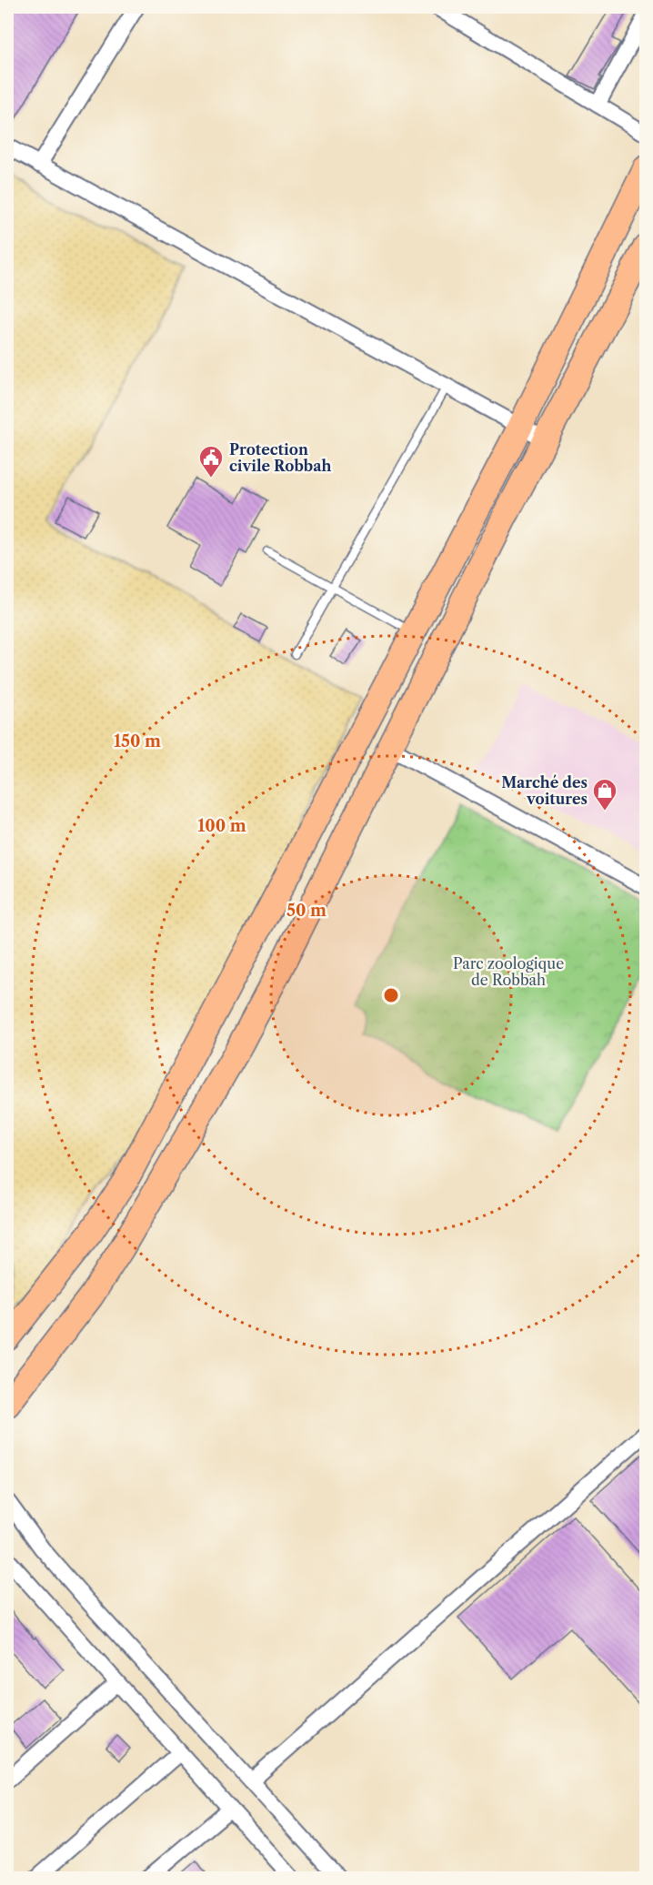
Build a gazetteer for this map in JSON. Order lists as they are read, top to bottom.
{
  "parks": ["Parc zoologique de Robbah"],
  "places": {
    "public building": ["Protection civile Robbah"],
    "shop": ["Marché des voitures"]
  },
  "rings": ["150 m", "100 m", "50 m"]
}
